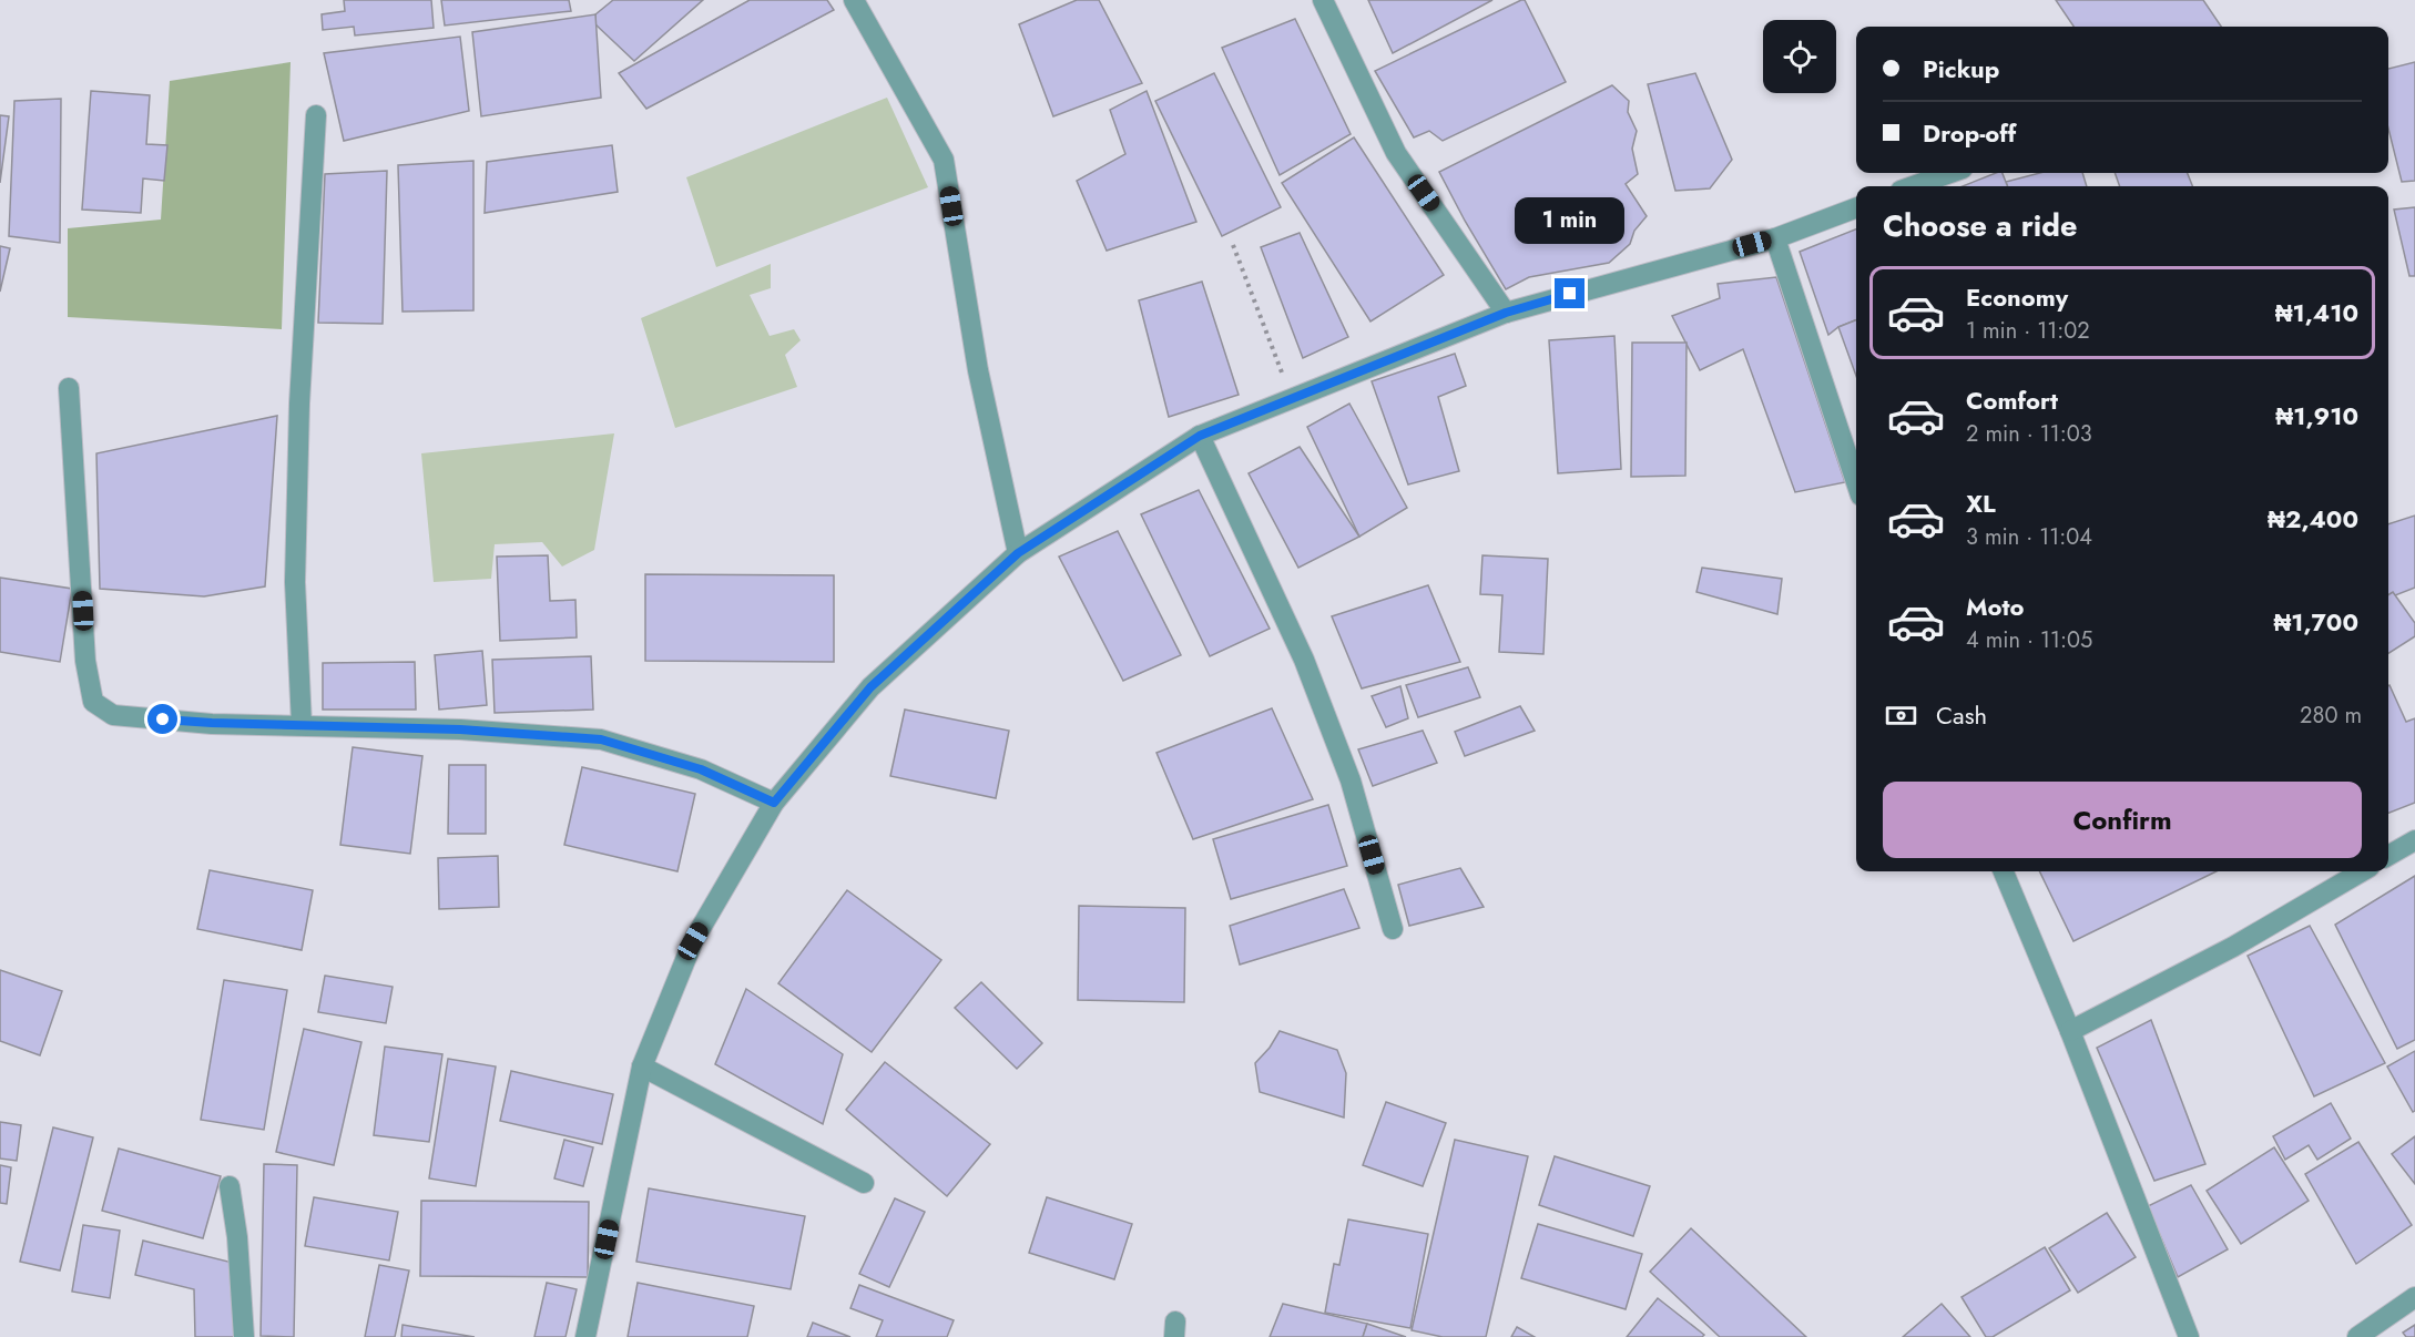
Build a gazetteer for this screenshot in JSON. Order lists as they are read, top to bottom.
{
  "page": {
    "banner": ["Pickup", "Drop-off"],
    "heading": "Choose a ride",
    "bubble": "1 min",
    "list": [
      {
        "name": "Economy",
        "note": "1 min · 11:02",
        "value": "₦1,410"
      },
      {
        "name": "Comfort",
        "note": "2 min · 11:03",
        "value": "₦1,910"
      },
      {
        "name": "XL",
        "note": "3 min · 11:04",
        "value": "₦2,400"
      },
      {
        "name": "Moto",
        "note": "4 min · 11:05",
        "value": "₦1,700"
      }
    ],
    "pay": ["Cash", "280 m"],
    "buttons": "Confirm"
  }
}
